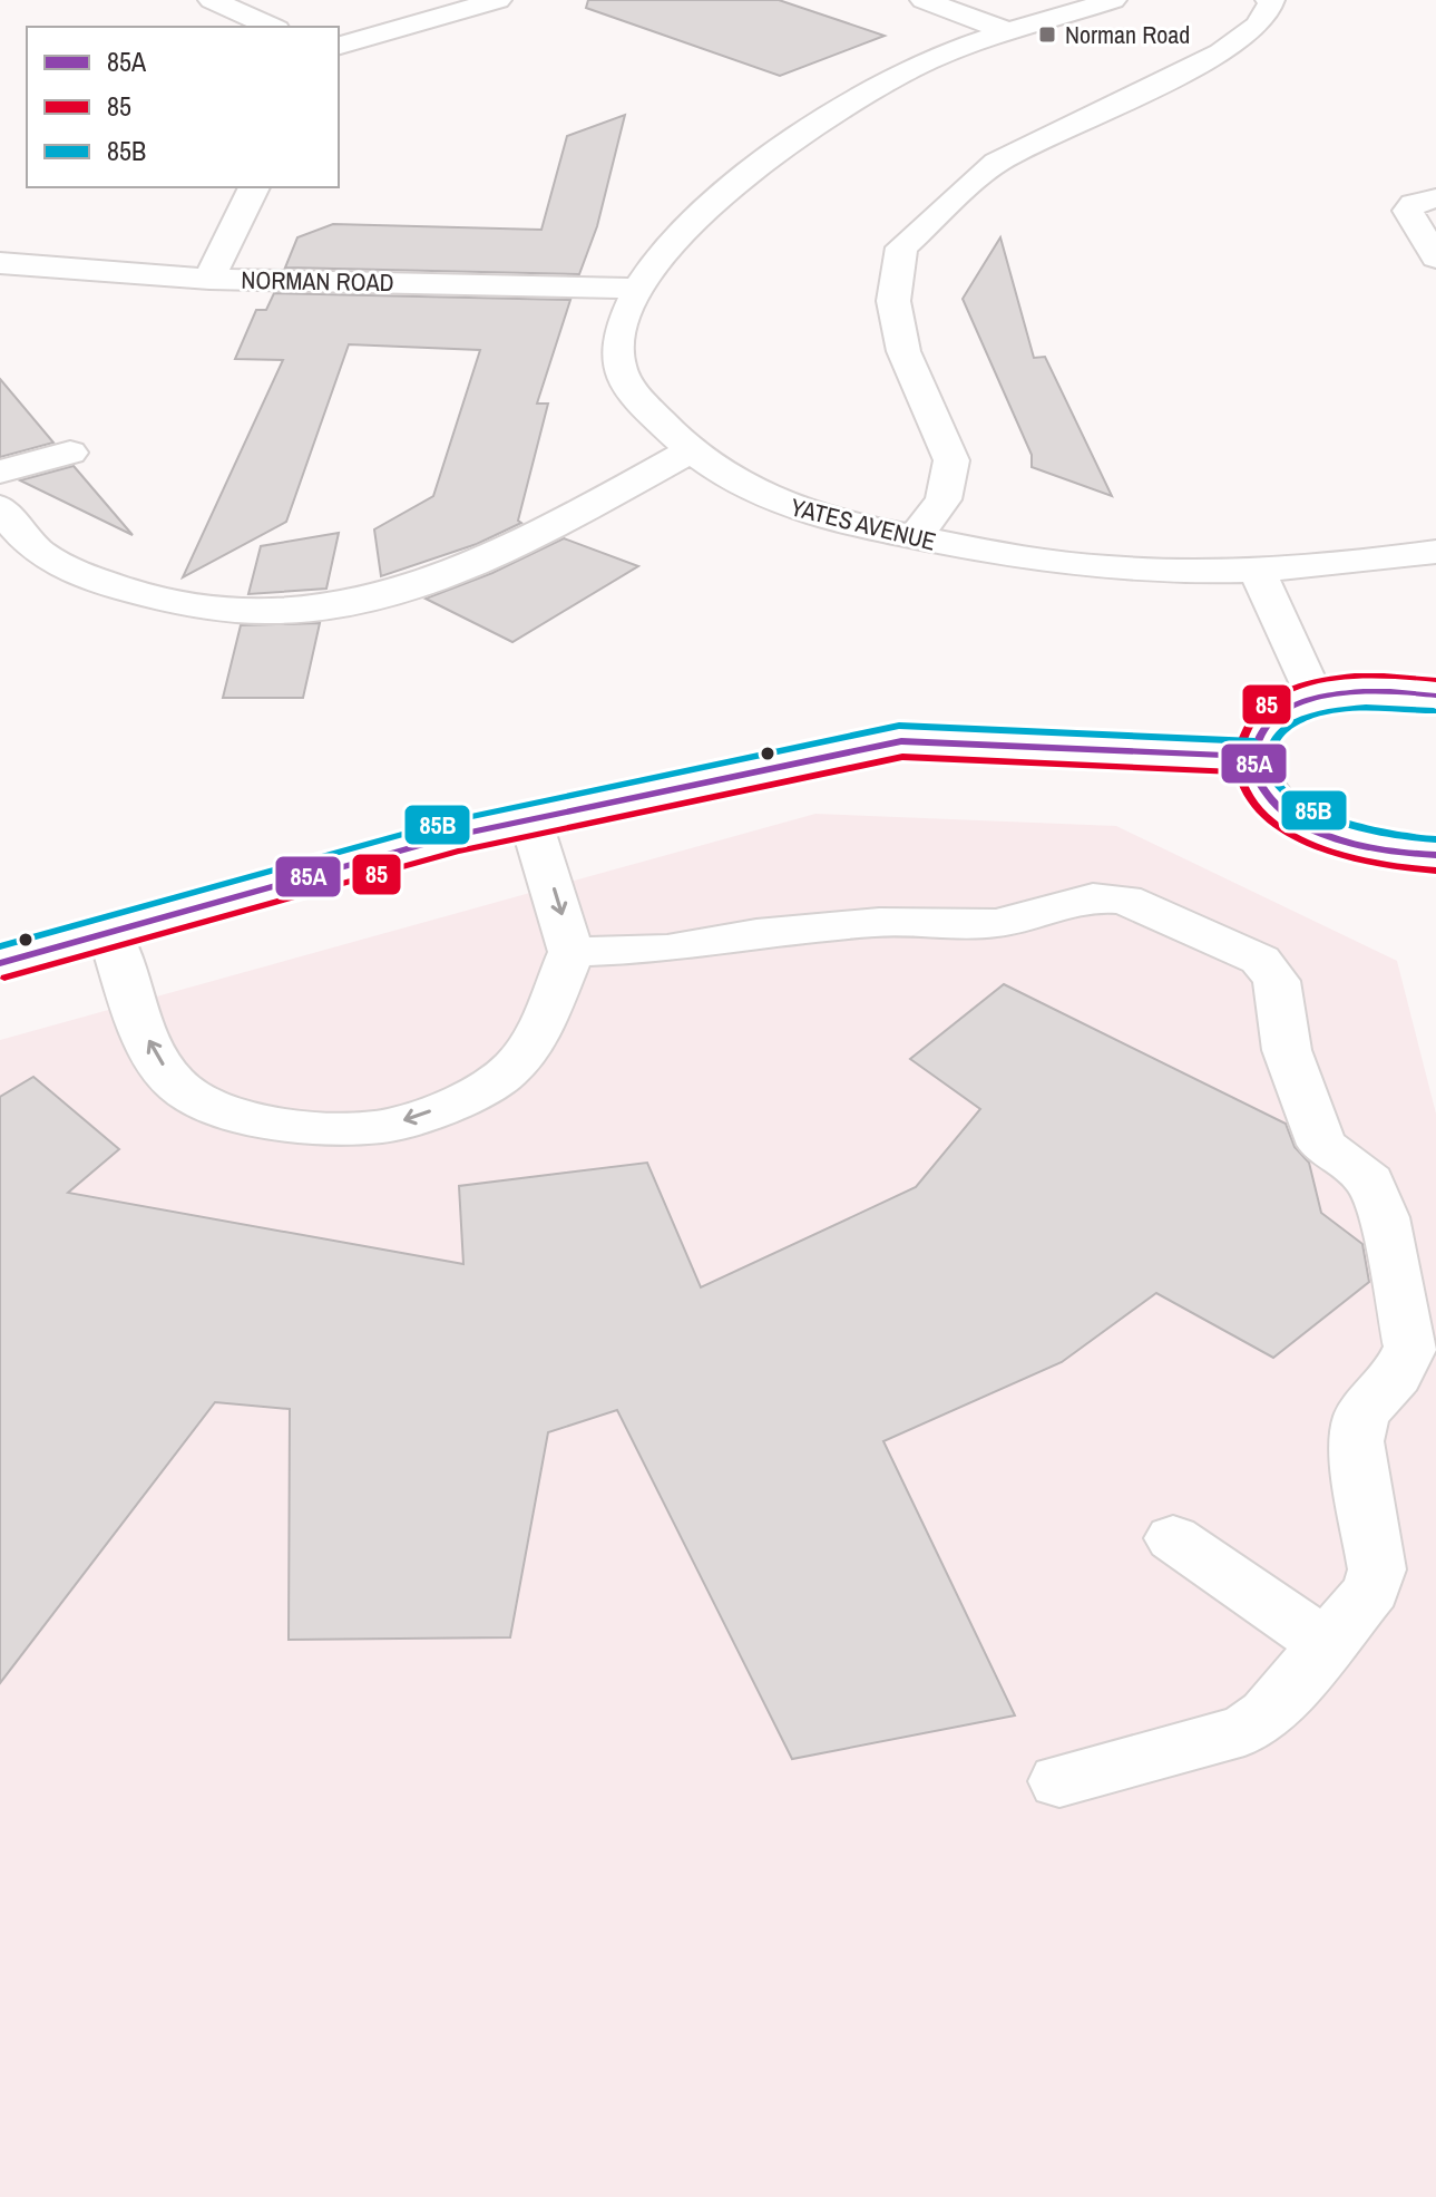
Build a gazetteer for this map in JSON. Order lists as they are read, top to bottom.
{
  "streets": {
    "main road": ["NORMAN ROAD", "YATES AVENUE"]
  },
  "crossings": [
    ["NORMAN ROAD", "YATES AVENUE"]
  ],
  "places": {
    "transit": ["Norman Road"]
  },
  "lines": ["transit line 85", "transit line 85A", "transit line 85B"],
  "legend": ["85A", "85", "85B"]
}
